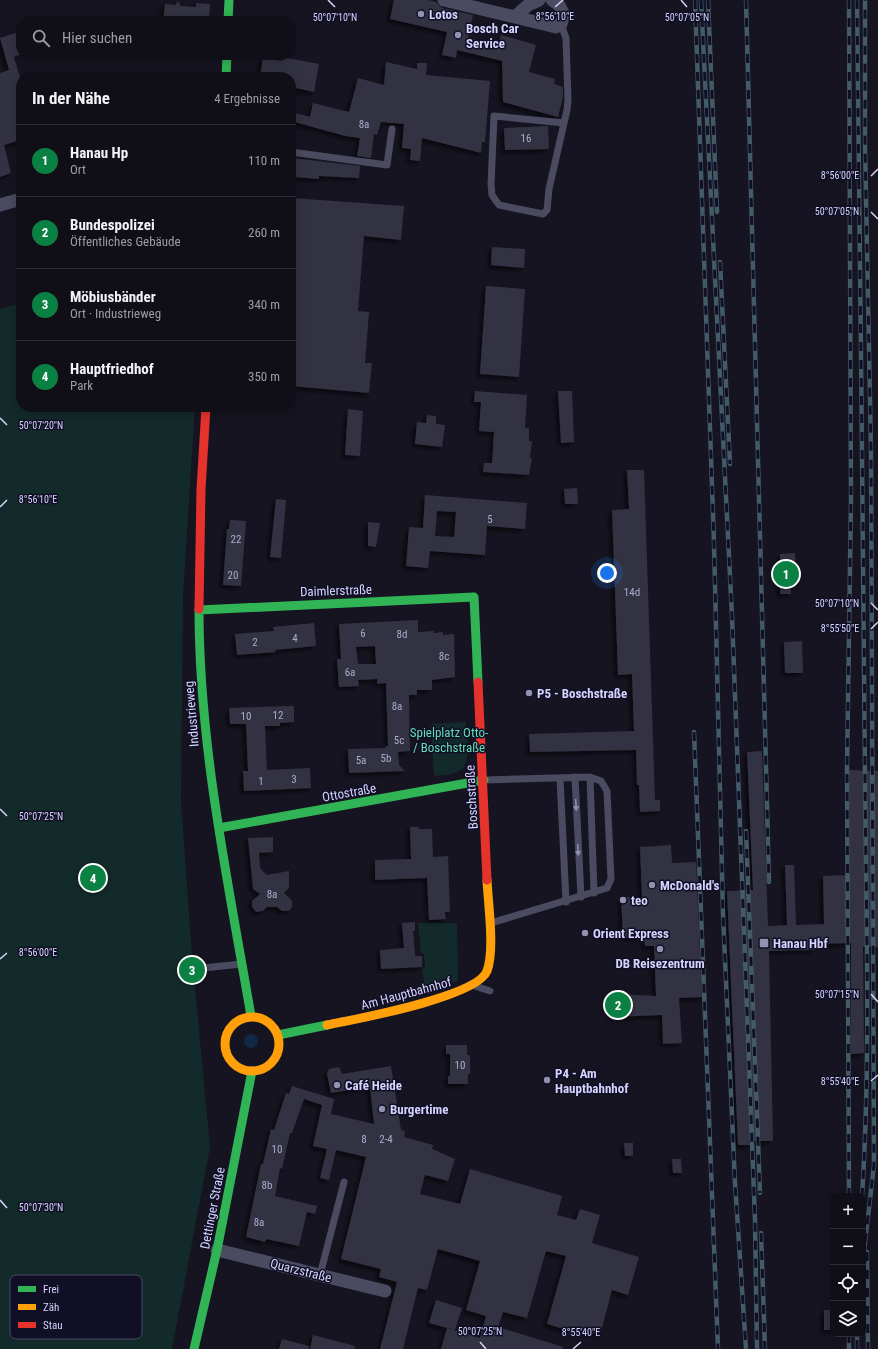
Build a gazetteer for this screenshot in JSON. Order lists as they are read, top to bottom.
{
  "streets": {
    "street": [
      "Daimlerstraße",
      "Industrieweg",
      "Ottostraße",
      "Boschstraße",
      "Am Hauptbahnhof",
      "Dettinger Straße",
      "Quarzstraße"
    ]
  },
  "crossings": [
    ["Daimlerstraße", "Industrieweg"],
    ["Daimlerstraße", "Boschstraße"],
    ["Industrieweg", "Ottostraße"],
    ["Industrieweg", "Am Hauptbahnhof"],
    ["Industrieweg", "Dettinger Straße"],
    ["Ottostraße", "Boschstraße"],
    ["Boschstraße", "Am Hauptbahnhof"],
    ["Am Hauptbahnhof", "Dettinger Straße"],
    ["Dettinger Straße", "Quarzstraße"]
  ],
  "parks": ["Spielplatz Otto- / Boschstraße"],
  "places": {
    "other": [
      "Lotos",
      "Bosch Car Service",
      "P5 - Boschstraße",
      "McDonald's",
      "teo",
      "Orient Express",
      "DB Reisezentrum",
      "P4 - Am Hauptbahnhof",
      "Café Heide",
      "Burgertime"
    ],
    "transit": ["Hanau Hbf"]
  },
  "house_numbers": [
    "8a",
    "16",
    "5",
    "22",
    "20",
    "14d",
    "6",
    "8d",
    "4",
    "2",
    "8c",
    "6a",
    "8a",
    "12",
    "10",
    "5c",
    "5b",
    "5a",
    "3",
    "1",
    "8a",
    "10",
    "8",
    "2-4",
    "10",
    "8b",
    "8a"
  ],
  "legend": ["Frei", "Zäh", "Stau"],
  "page": {
    "search": "Hier suchen",
    "heading": ["In der Nähe", "4 Ergebnisse"],
    "list": [
      {
        "mark": "1",
        "name": "Hanau Hp",
        "note": "Ort",
        "value": "110 m"
      },
      {
        "mark": "2",
        "name": "Bundespolizei",
        "note": "Öffentliches Gebäude",
        "value": "260 m"
      },
      {
        "mark": "3",
        "name": "Möbiusbänder",
        "note": "Ort · Industrieweg",
        "value": "340 m"
      },
      {
        "mark": "4",
        "name": "Hauptfriedhof",
        "note": "Park",
        "value": "350 m"
      }
    ],
    "pins": [
      "1",
      "4",
      "3",
      "2"
    ],
    "map_buttons": ["+", "−"]
  },
  "coordinates": [
    "8°56'10\"E",
    "50°07'10\"N",
    "50°07'05\"N",
    "8°56'00\"E",
    "50°07'20\"N",
    "8°55'50\"E",
    "50°07'25\"N",
    "50°07'15\"N",
    "8°55'40\"E",
    "50°07'30\"N"
  ]
}
